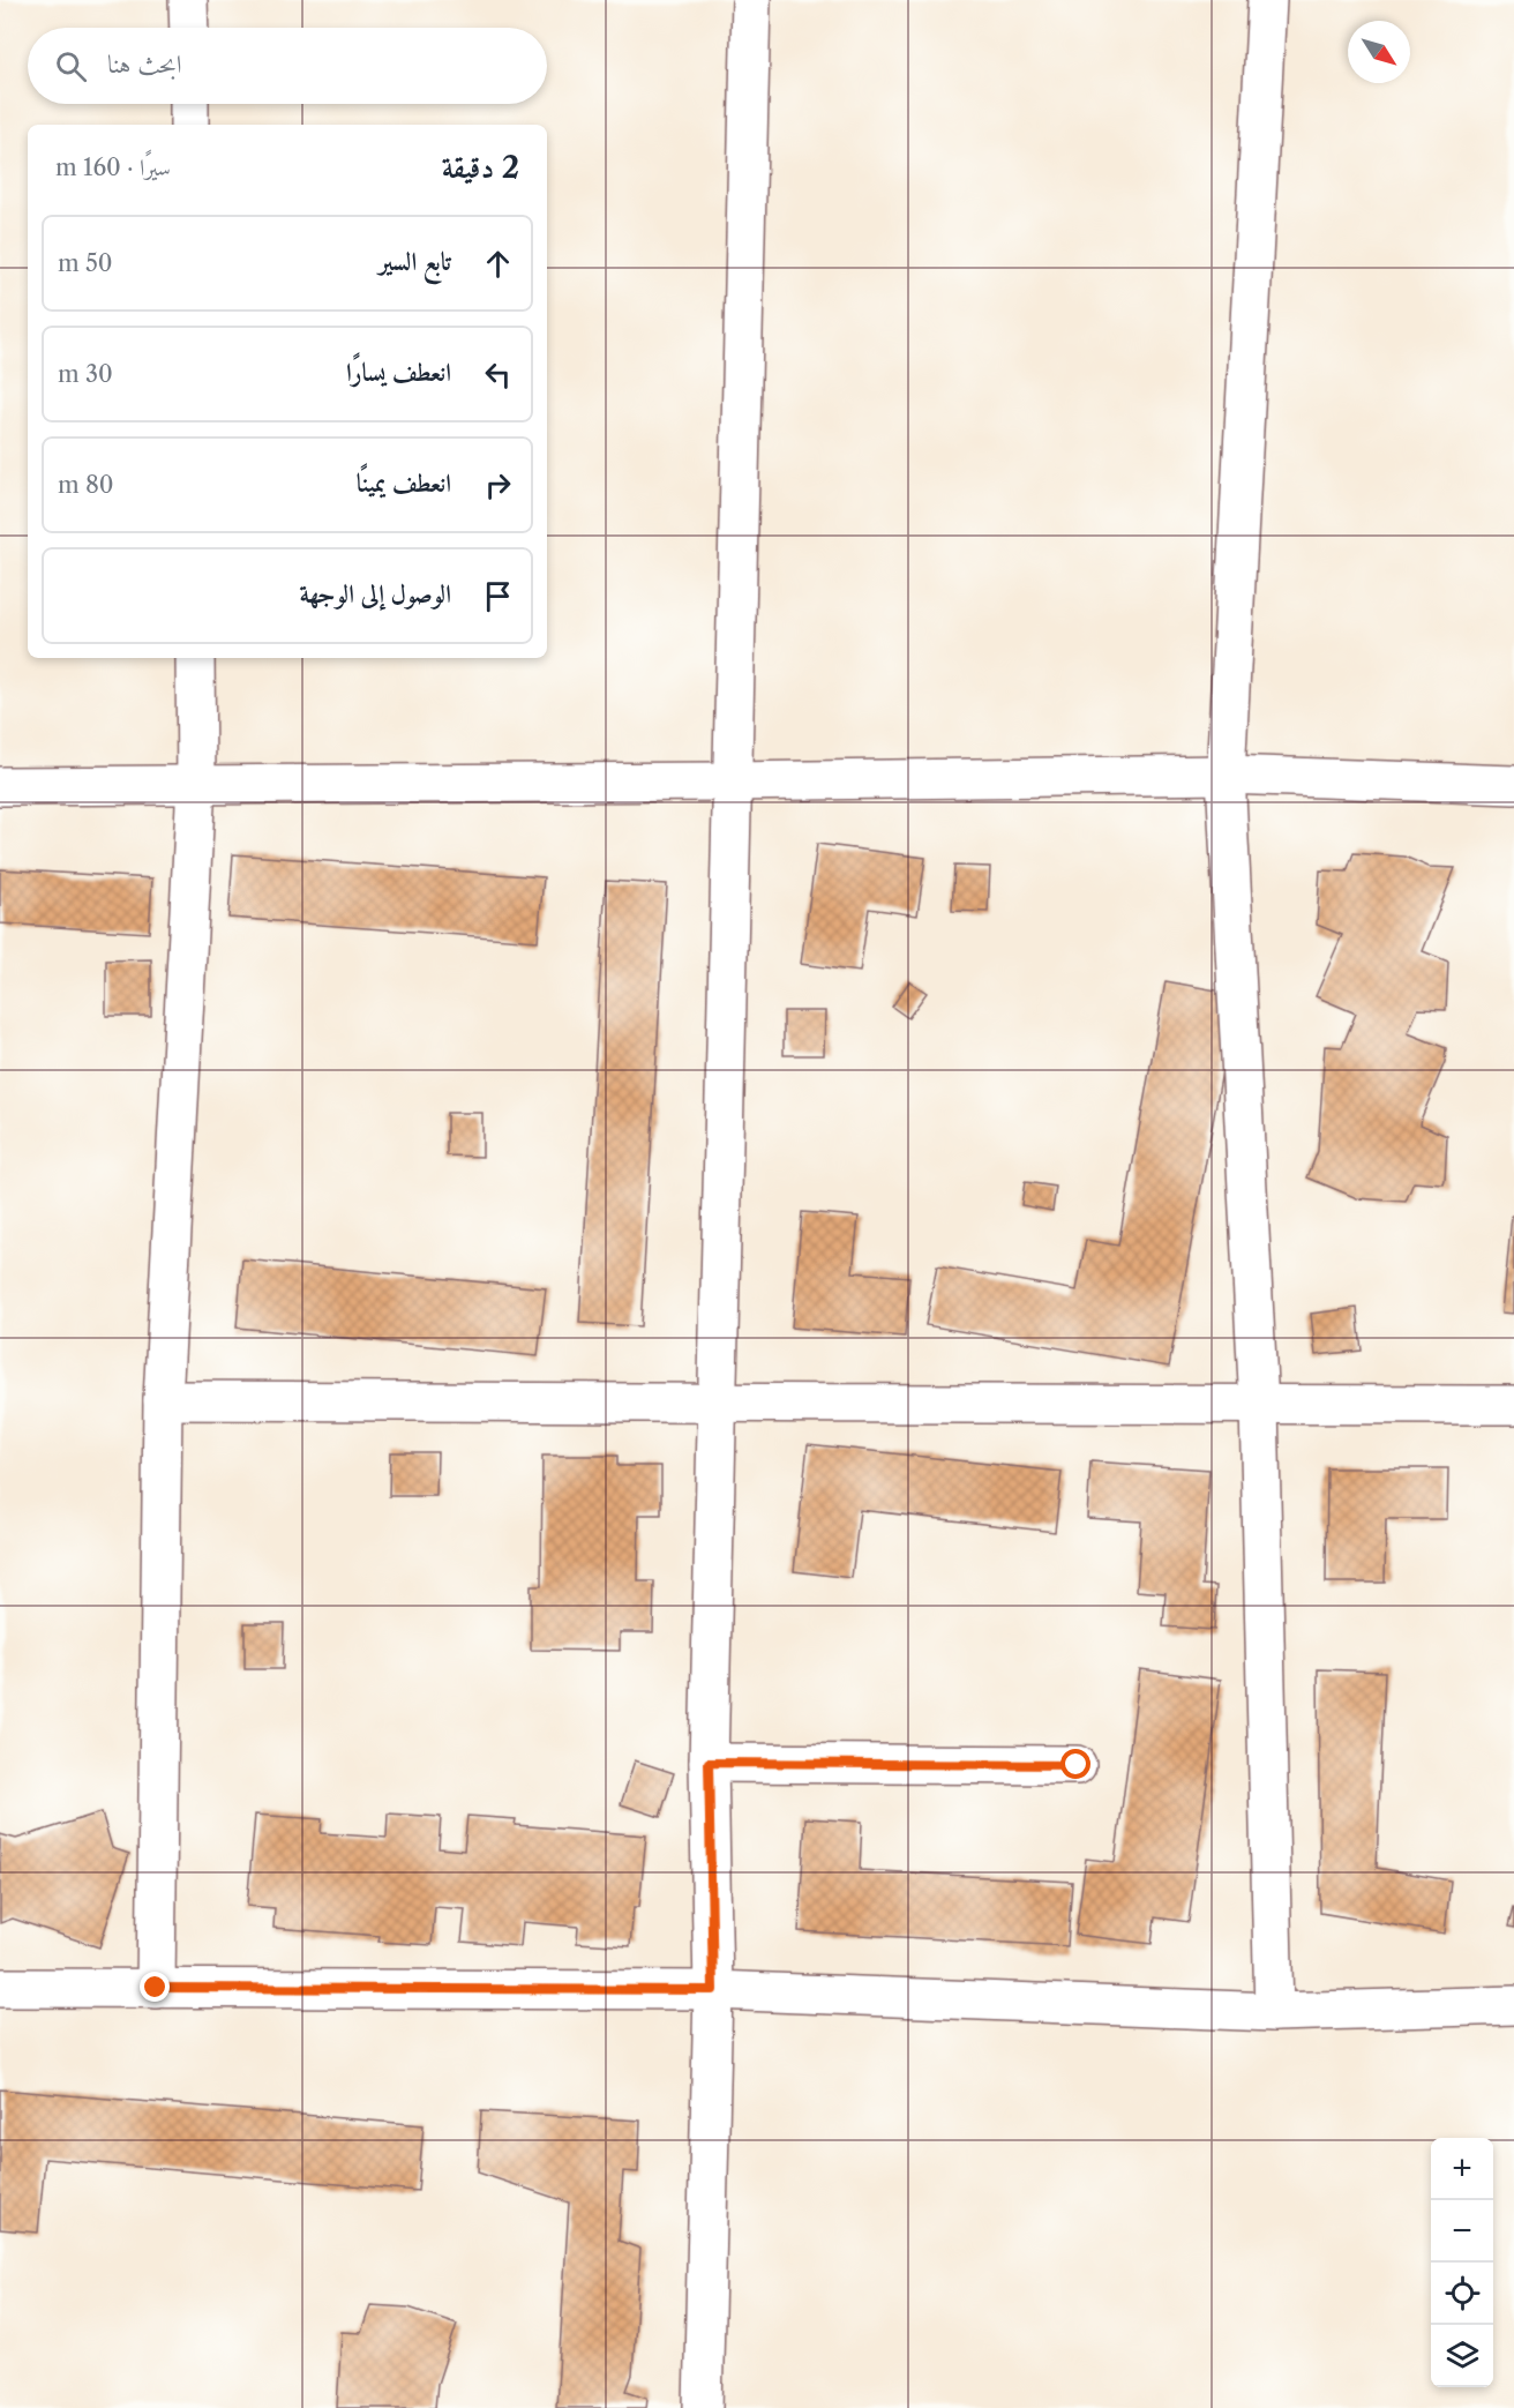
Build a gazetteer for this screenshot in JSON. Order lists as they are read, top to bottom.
{
  "north": "bottom right",
  "page": {
    "search": "ابحث هنا",
    "heading": ["2 دقيقة", "سيرًا · 160 m"],
    "list": [
      ["تابع السير", "50 m"],
      ["انعطف يسارًا", "30 m"],
      ["انعطف يمينًا", "80 m"],
      "الوصول إلى الوجهة"
    ],
    "map_buttons": ["+", "−"]
  }
}
